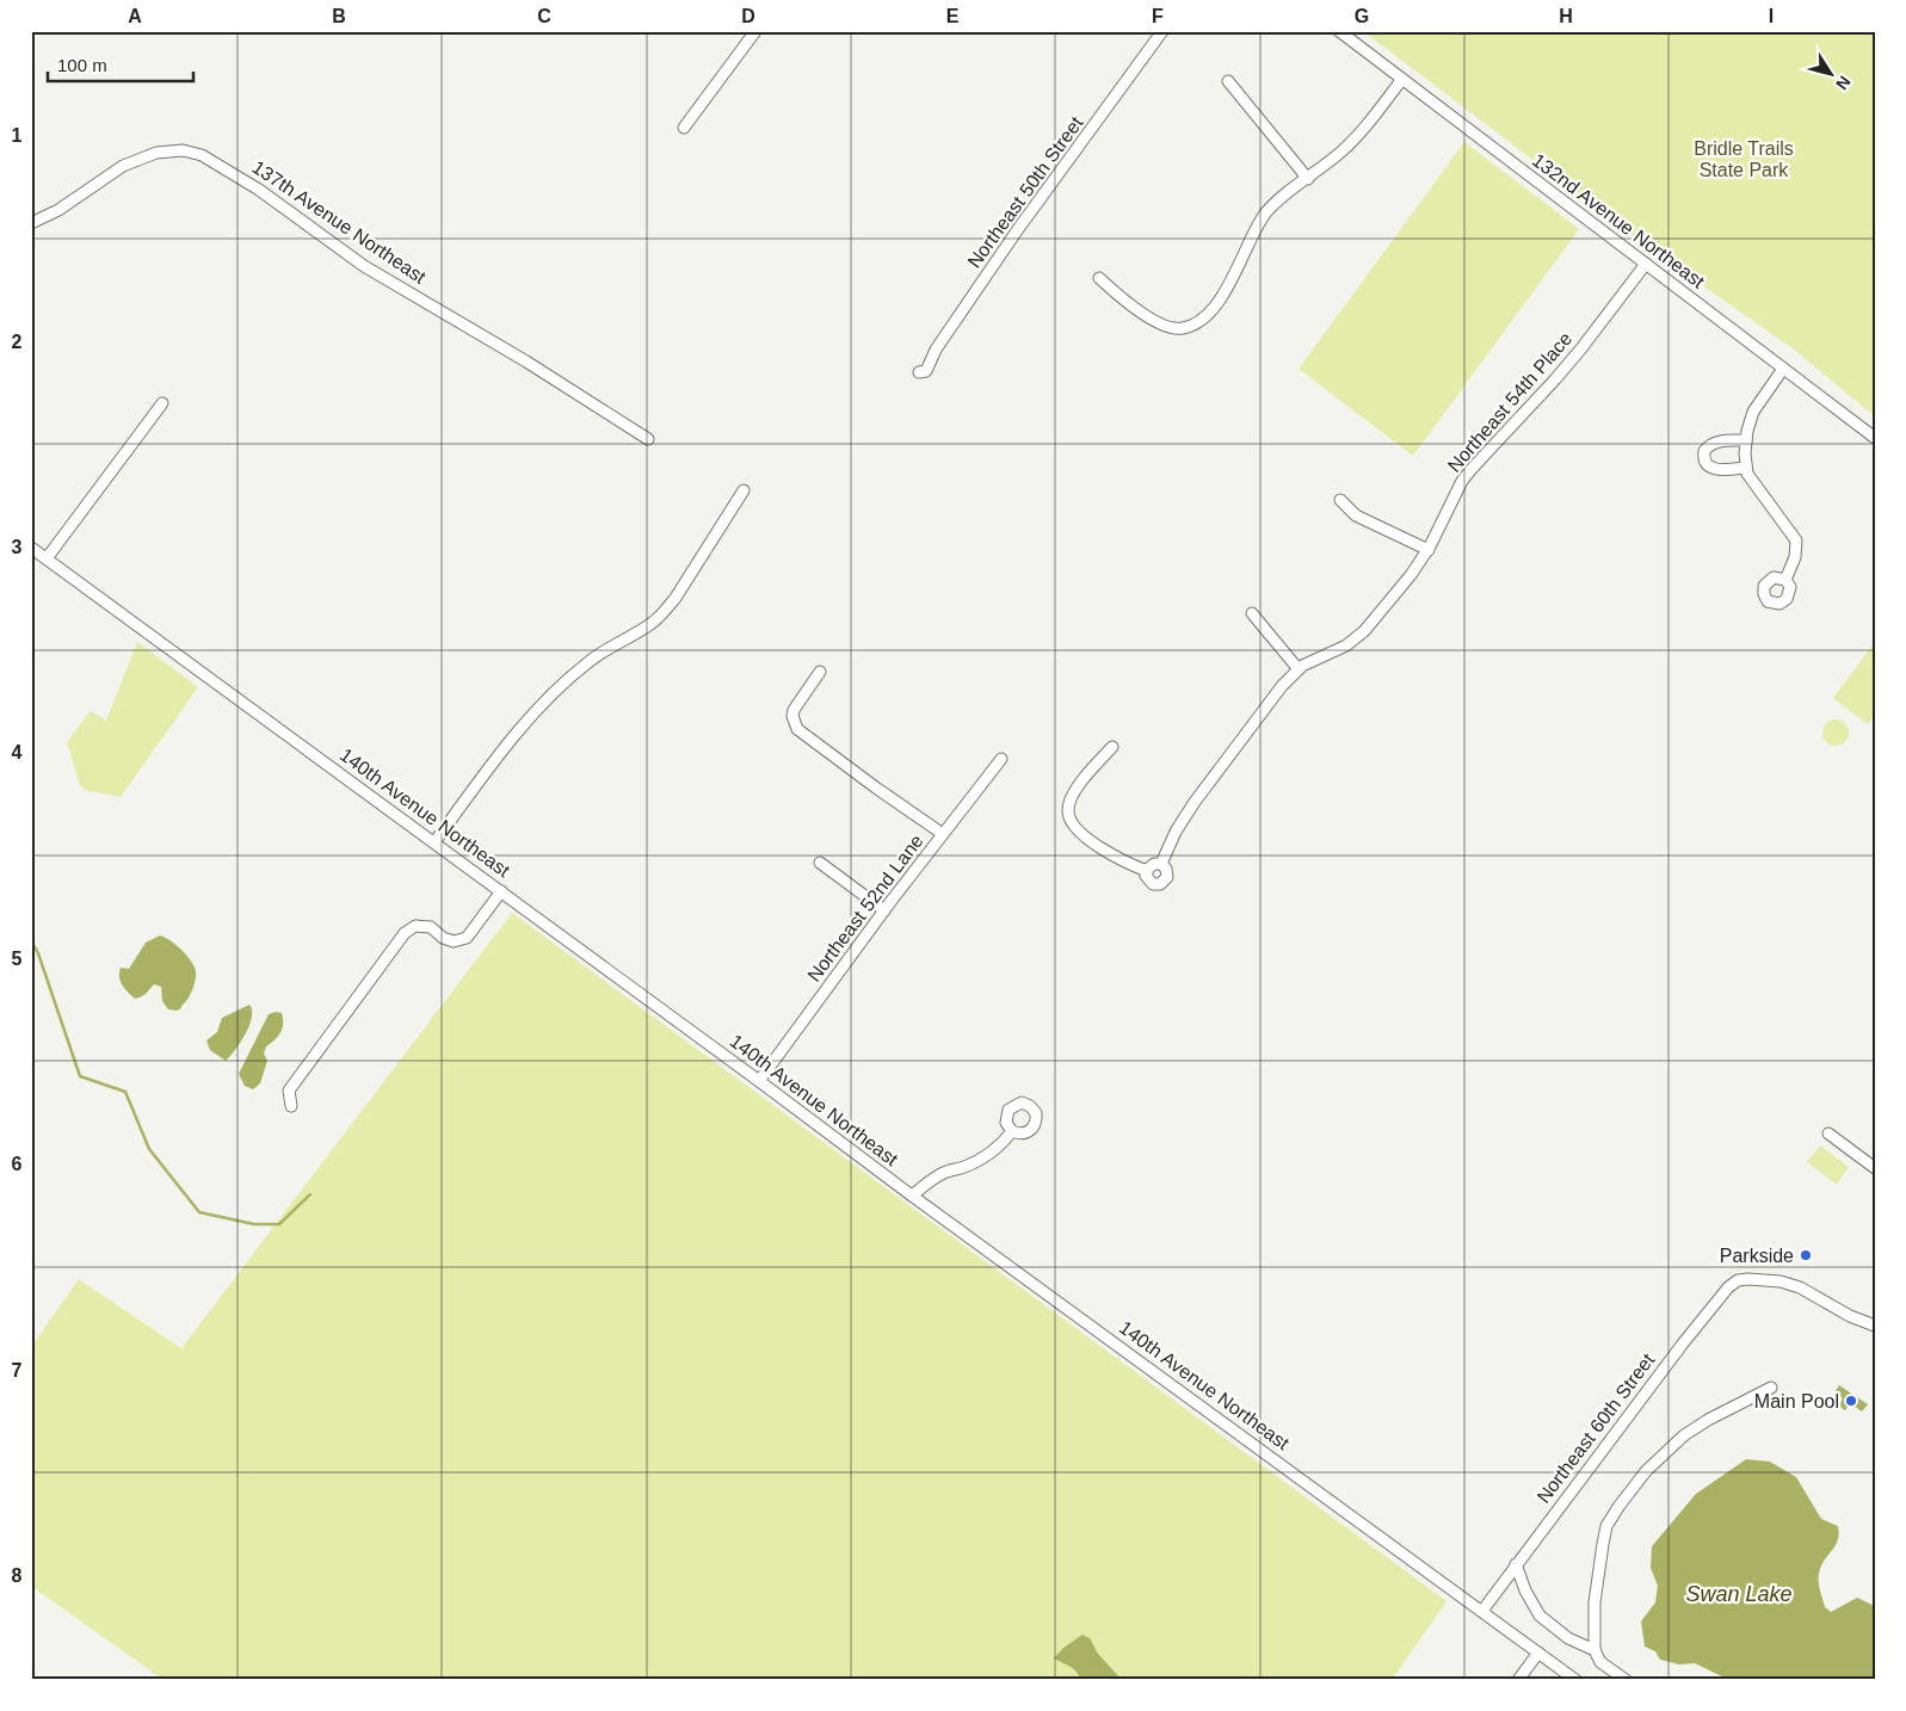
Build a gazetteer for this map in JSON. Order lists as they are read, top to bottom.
{
  "streets": {
    "street": [
      "Northeast 50th Street",
      "132nd Avenue Northeast",
      "137th Avenue Northeast",
      "Northeast 54th Place",
      "140th Avenue Northeast",
      "Northeast 52nd Lane",
      "Northeast 60th Street"
    ]
  },
  "crossings": [
    ["132nd Avenue Northeast", "Northeast 54th Place"],
    ["140th Avenue Northeast", "Northeast 52nd Lane"],
    ["140th Avenue Northeast", "Northeast 60th Street"]
  ],
  "water": ["Swan Lake"],
  "parks": ["Bridle Trails State Park"],
  "places": ["Parkside", "Main Pool"],
  "scale_bar": "100 m",
  "north": "bottom right",
  "grid": {
    "columns": [
      "A",
      "B",
      "C",
      "D",
      "E",
      "F",
      "G",
      "H",
      "I"
    ],
    "rows": [
      "1",
      "2",
      "3",
      "4",
      "5",
      "6",
      "7",
      "8"
    ]
  }
}
